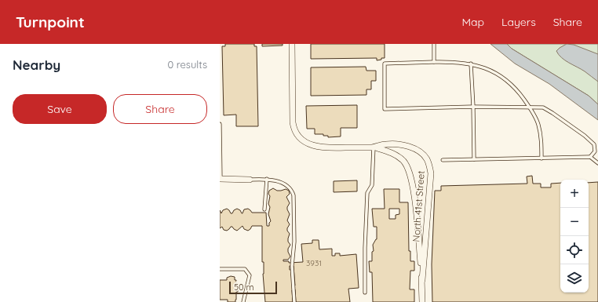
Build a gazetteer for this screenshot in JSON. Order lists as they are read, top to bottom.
{
  "streets": {
    "street": ["North 41st Street"]
  },
  "house_numbers": ["3931"],
  "scale_bar": "50 m",
  "page": {
    "header": "Turnpoint",
    "nav": ["Map", "Layers", "Share"],
    "heading": ["Nearby", "0 results"],
    "buttons": ["Save", "Share"],
    "map_buttons": ["+", "−"],
    "scale": "50 m"
  }
}
